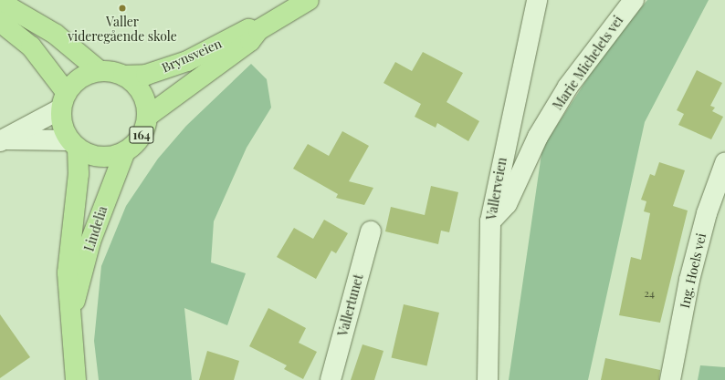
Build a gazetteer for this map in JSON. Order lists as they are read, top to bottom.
{
  "streets": {
    "main road": ["Brynsveien", "164", "Lindelia"],
    "street": [
      "Marie Michelets vei",
      "Vallerveien",
      "Ing. Hoels vei",
      "Vallertunet"
    ]
  },
  "crossings": [
    ["Brynsveien", "164"],
    ["Brynsveien", "Lindelia"],
    ["Marie Michelets vei", "Vallerveien"],
    ["164", "Lindelia"]
  ],
  "places": ["Valler videregående skole"],
  "house_numbers": ["24"]
}
